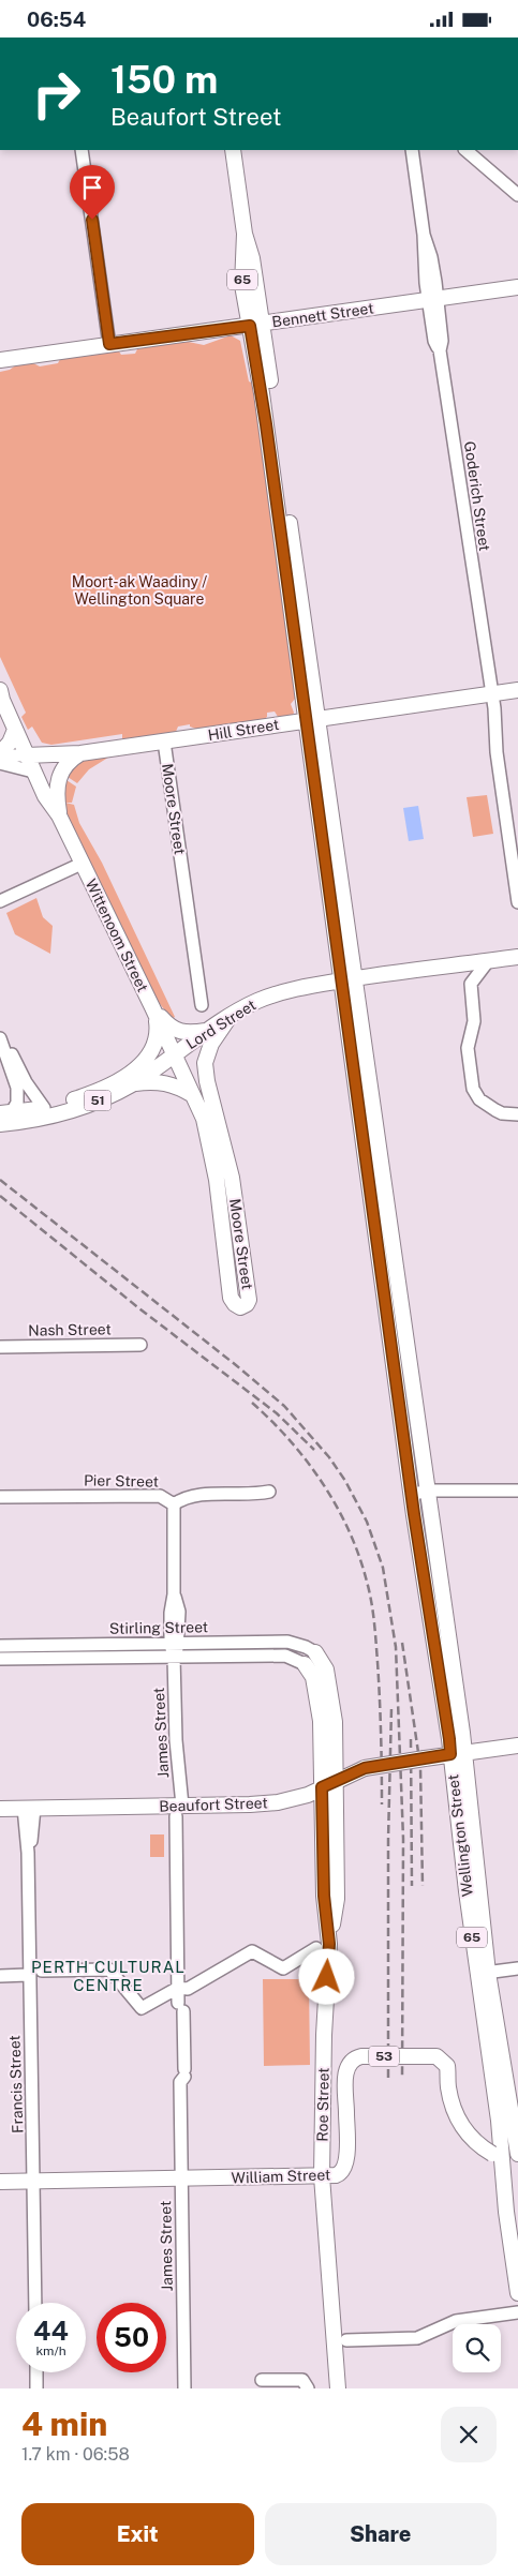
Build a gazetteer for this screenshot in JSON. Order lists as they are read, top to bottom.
{
  "streets": {
    "main road": [
      "65",
      "Bennett Street",
      "Hill Street",
      "Moore Street",
      "Wittenoom Street",
      "Lord Street",
      "51",
      "Beaufort Street",
      "Wellington Street",
      "53",
      "Roe Street",
      "William Street"
    ],
    "street": [
      "Goderich Street",
      "Nash Street",
      "Pier Street",
      "Stirling Street",
      "James Street",
      "Francis Street"
    ]
  },
  "crossings": [
    ["Bennett Street", "Goderich Street"],
    ["Bennett Street", "Wellington Street"],
    ["Goderich Street", "Hill Street"],
    ["Hill Street", "Moore Street"],
    ["Hill Street", "Wittenoom Street"],
    ["Hill Street", "Wellington Street"],
    ["Moore Street", "Wittenoom Street"],
    ["Moore Street", "Lord Street"],
    ["Wittenoom Street", "Lord Street"],
    ["Wittenoom Street", "51"],
    ["Lord Street", "Wellington Street"],
    ["Pier Street", "James Street"],
    ["Stirling Street", "James Street"],
    ["Stirling Street", "Roe Street"],
    ["James Street", "Beaufort Street"],
    ["James Street", "William Street"],
    ["Beaufort Street", "Wellington Street"],
    ["Beaufort Street", "Francis Street"],
    ["Beaufort Street", "Roe Street"],
    ["Wellington Street", "William Street"],
    ["Francis Street", "William Street"],
    ["Roe Street", "William Street"]
  ],
  "districts": ["PERTH CULTURAL CENTRE"],
  "parks": ["Moort-ak Waadiny / Wellington Square"],
  "page": {
    "status": "06:54",
    "turn": ["150 m", "Beaufort Street"],
    "speed": "44 km/h",
    "limit": "50",
    "heading": ["4 min", "1.7 km · 06:58"],
    "buttons": ["Exit", "Share"]
  }
}
